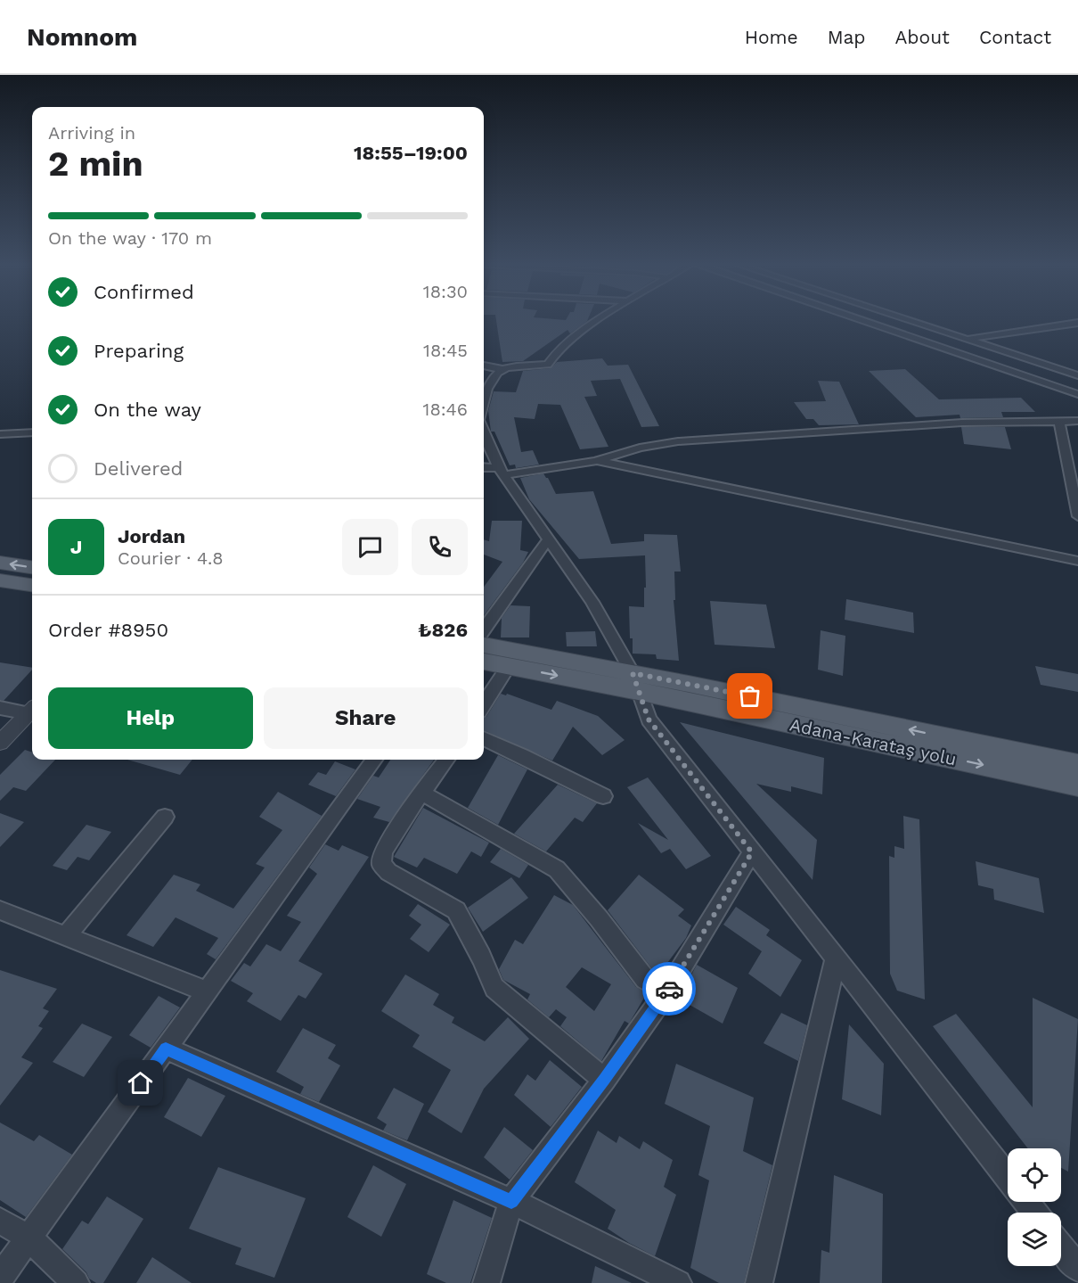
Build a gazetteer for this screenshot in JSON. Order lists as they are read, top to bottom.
{
  "streets": {
    "main road": ["Adana-Karataş yolu"]
  },
  "page": {
    "header": "Nomnom",
    "nav": [
      "Home",
      "Map",
      "About",
      "Contact"
    ],
    "heading": ["2 min", "Arriving in", "18:55–19:00"],
    "panel": [
      "Jordan",
      "Courier · 4.8",
      "Order #8950",
      "₺826"
    ],
    "bar": "On the way · 170 m",
    "list": [
      ["Confirmed", "18:30"],
      ["Preparing", "18:45"],
      ["On the way", "18:46"],
      "Delivered"
    ],
    "round": "J",
    "buttons": ["Help", "Share"]
  }
}
